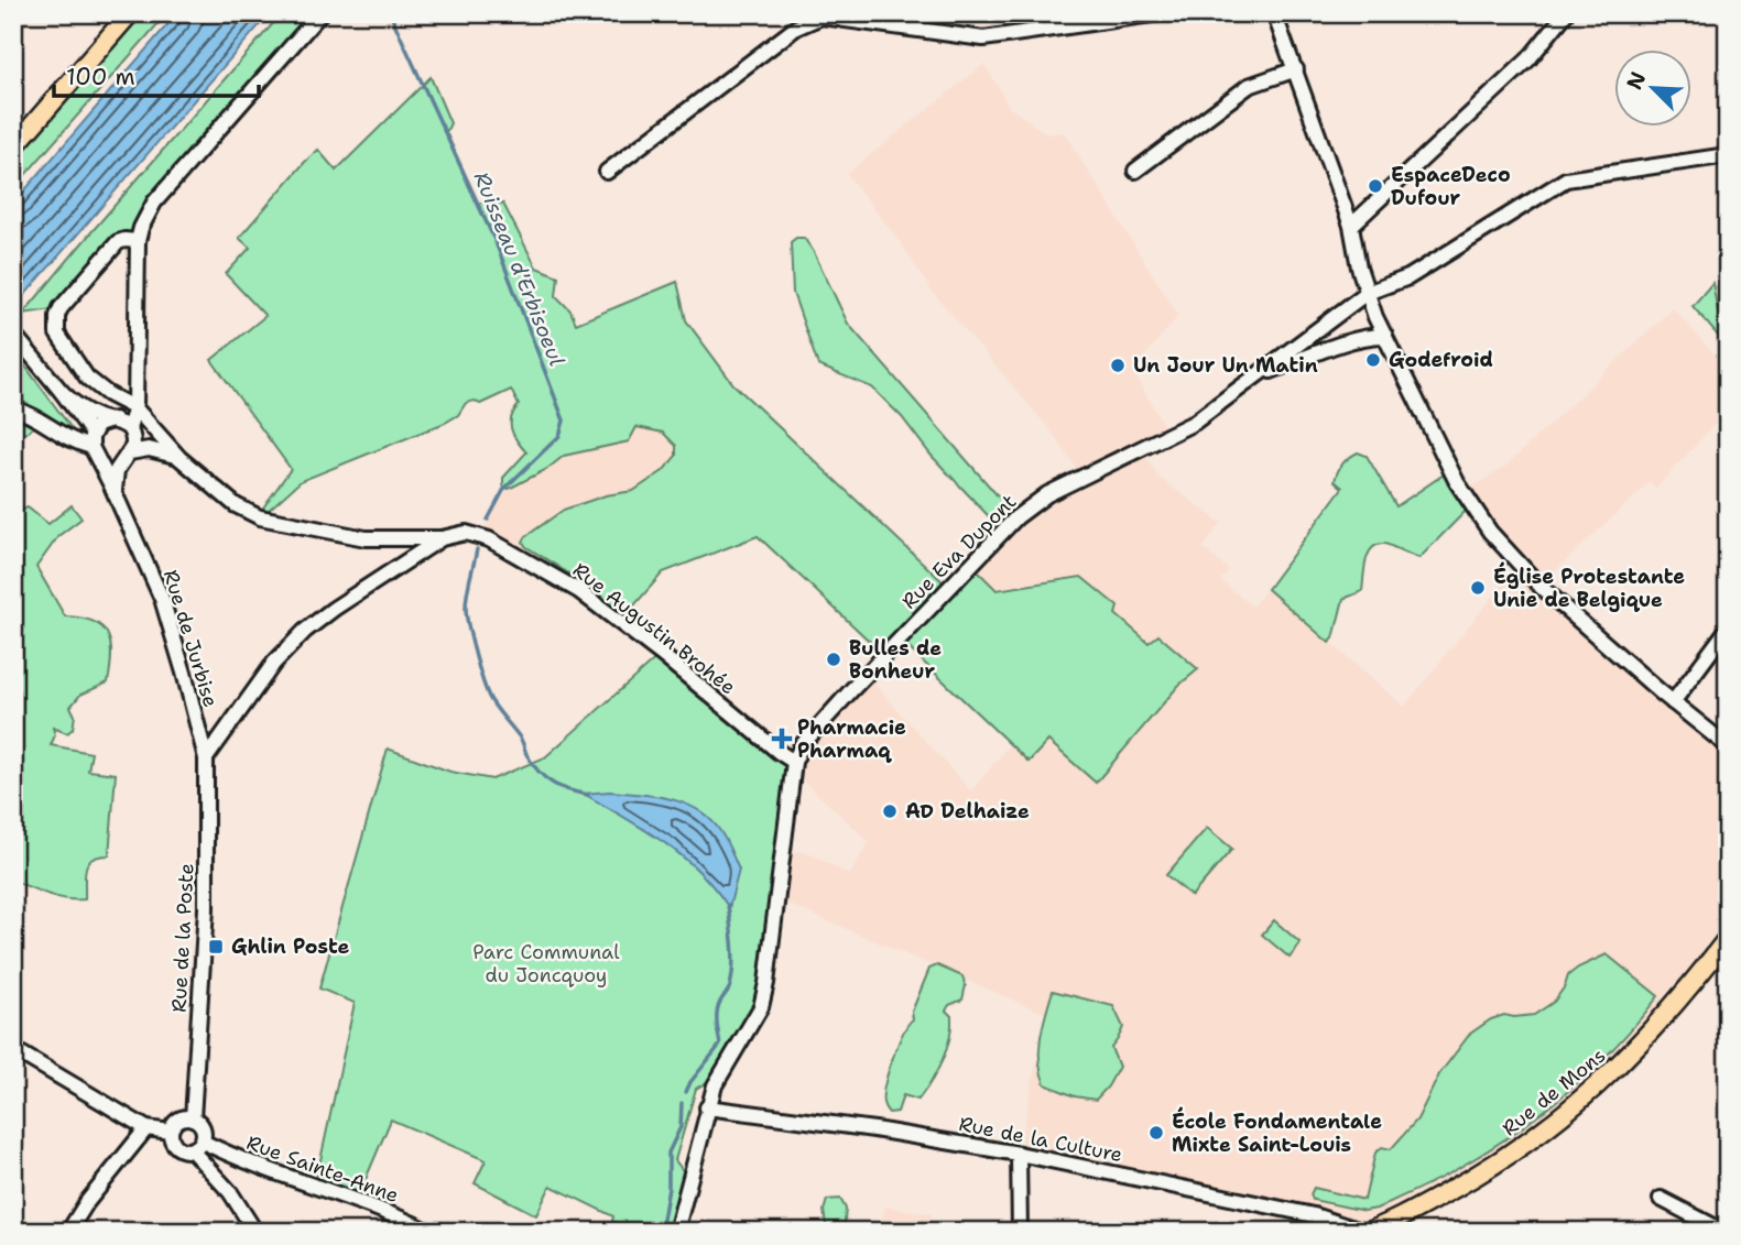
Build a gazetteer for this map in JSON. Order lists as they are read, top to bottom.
{
  "streets": {
    "main road": ["Rue de Mons"],
    "street": [
      "Rue Eva Dupont",
      "Rue Augustin Brohée",
      "Rue de Jurbise",
      "Rue de la Poste",
      "Rue de la Culture",
      "Rue Sainte-Anne"
    ]
  },
  "crossings": [
    ["Rue Eva Dupont", "Rue Augustin Brohée"],
    ["Rue de Jurbise", "Rue de la Poste"],
    ["Rue de la Poste", "Rue Sainte-Anne"],
    ["Rue de Mons", "Rue de la Culture"]
  ],
  "water": ["Ruisseau d'Erbisoeul"],
  "parks": ["Parc Communal du Joncquoy"],
  "places": {
    "other": [
      "EspaceDeco Dufour",
      "Godefroid",
      "Un Jour Un Matin",
      "Église Protestante Unie de Belgique",
      "Bulles de Bonheur",
      "AD Delhaize",
      "École Fondamentale Mixte Saint-Louis"
    ],
    "health": ["Pharmacie Pharmaq"],
    "transit": ["Ghlin Poste"]
  },
  "scale_bar": "100 m",
  "north": "top left"
}
